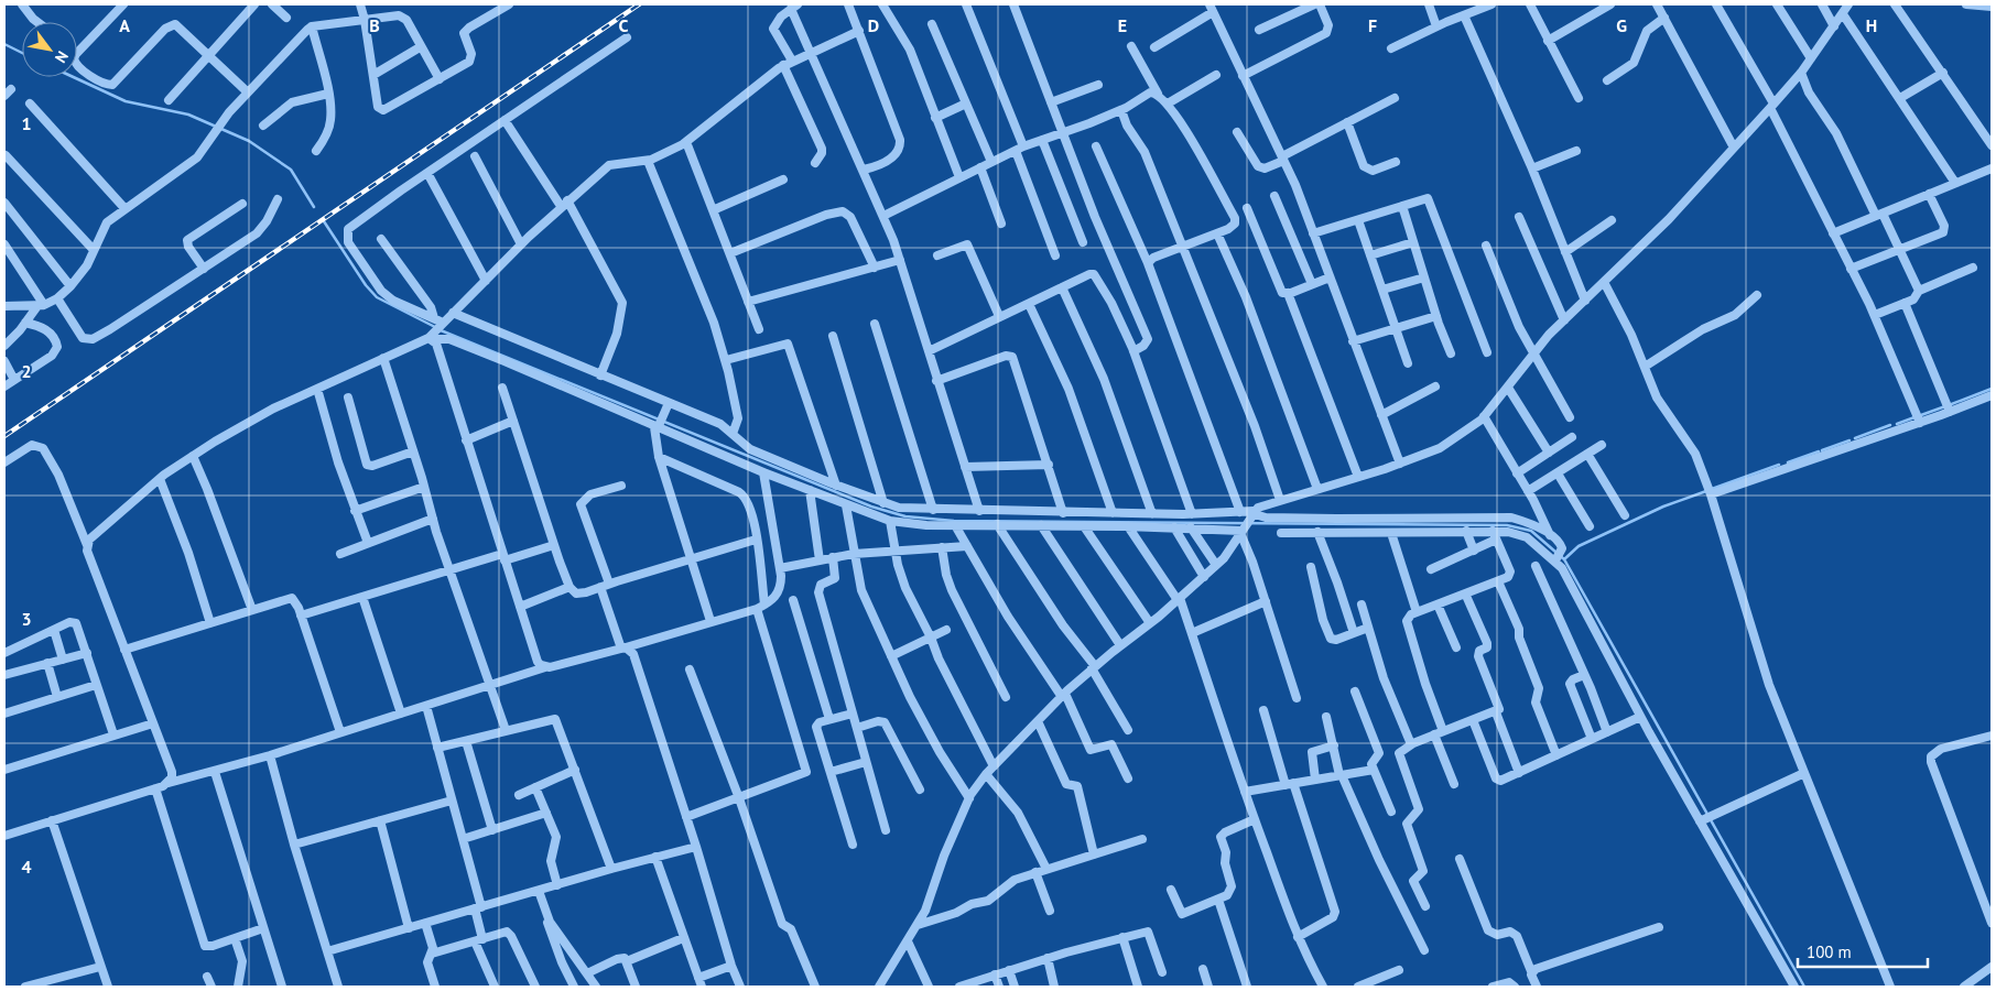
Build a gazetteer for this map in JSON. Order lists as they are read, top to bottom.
{
  "scale_bar": "100 m",
  "north": "bottom right",
  "grid": {
    "columns": [
      "A",
      "B",
      "C",
      "D",
      "E",
      "F",
      "G",
      "H"
    ],
    "rows": [
      "1",
      "2",
      "3",
      "4"
    ]
  }
}
